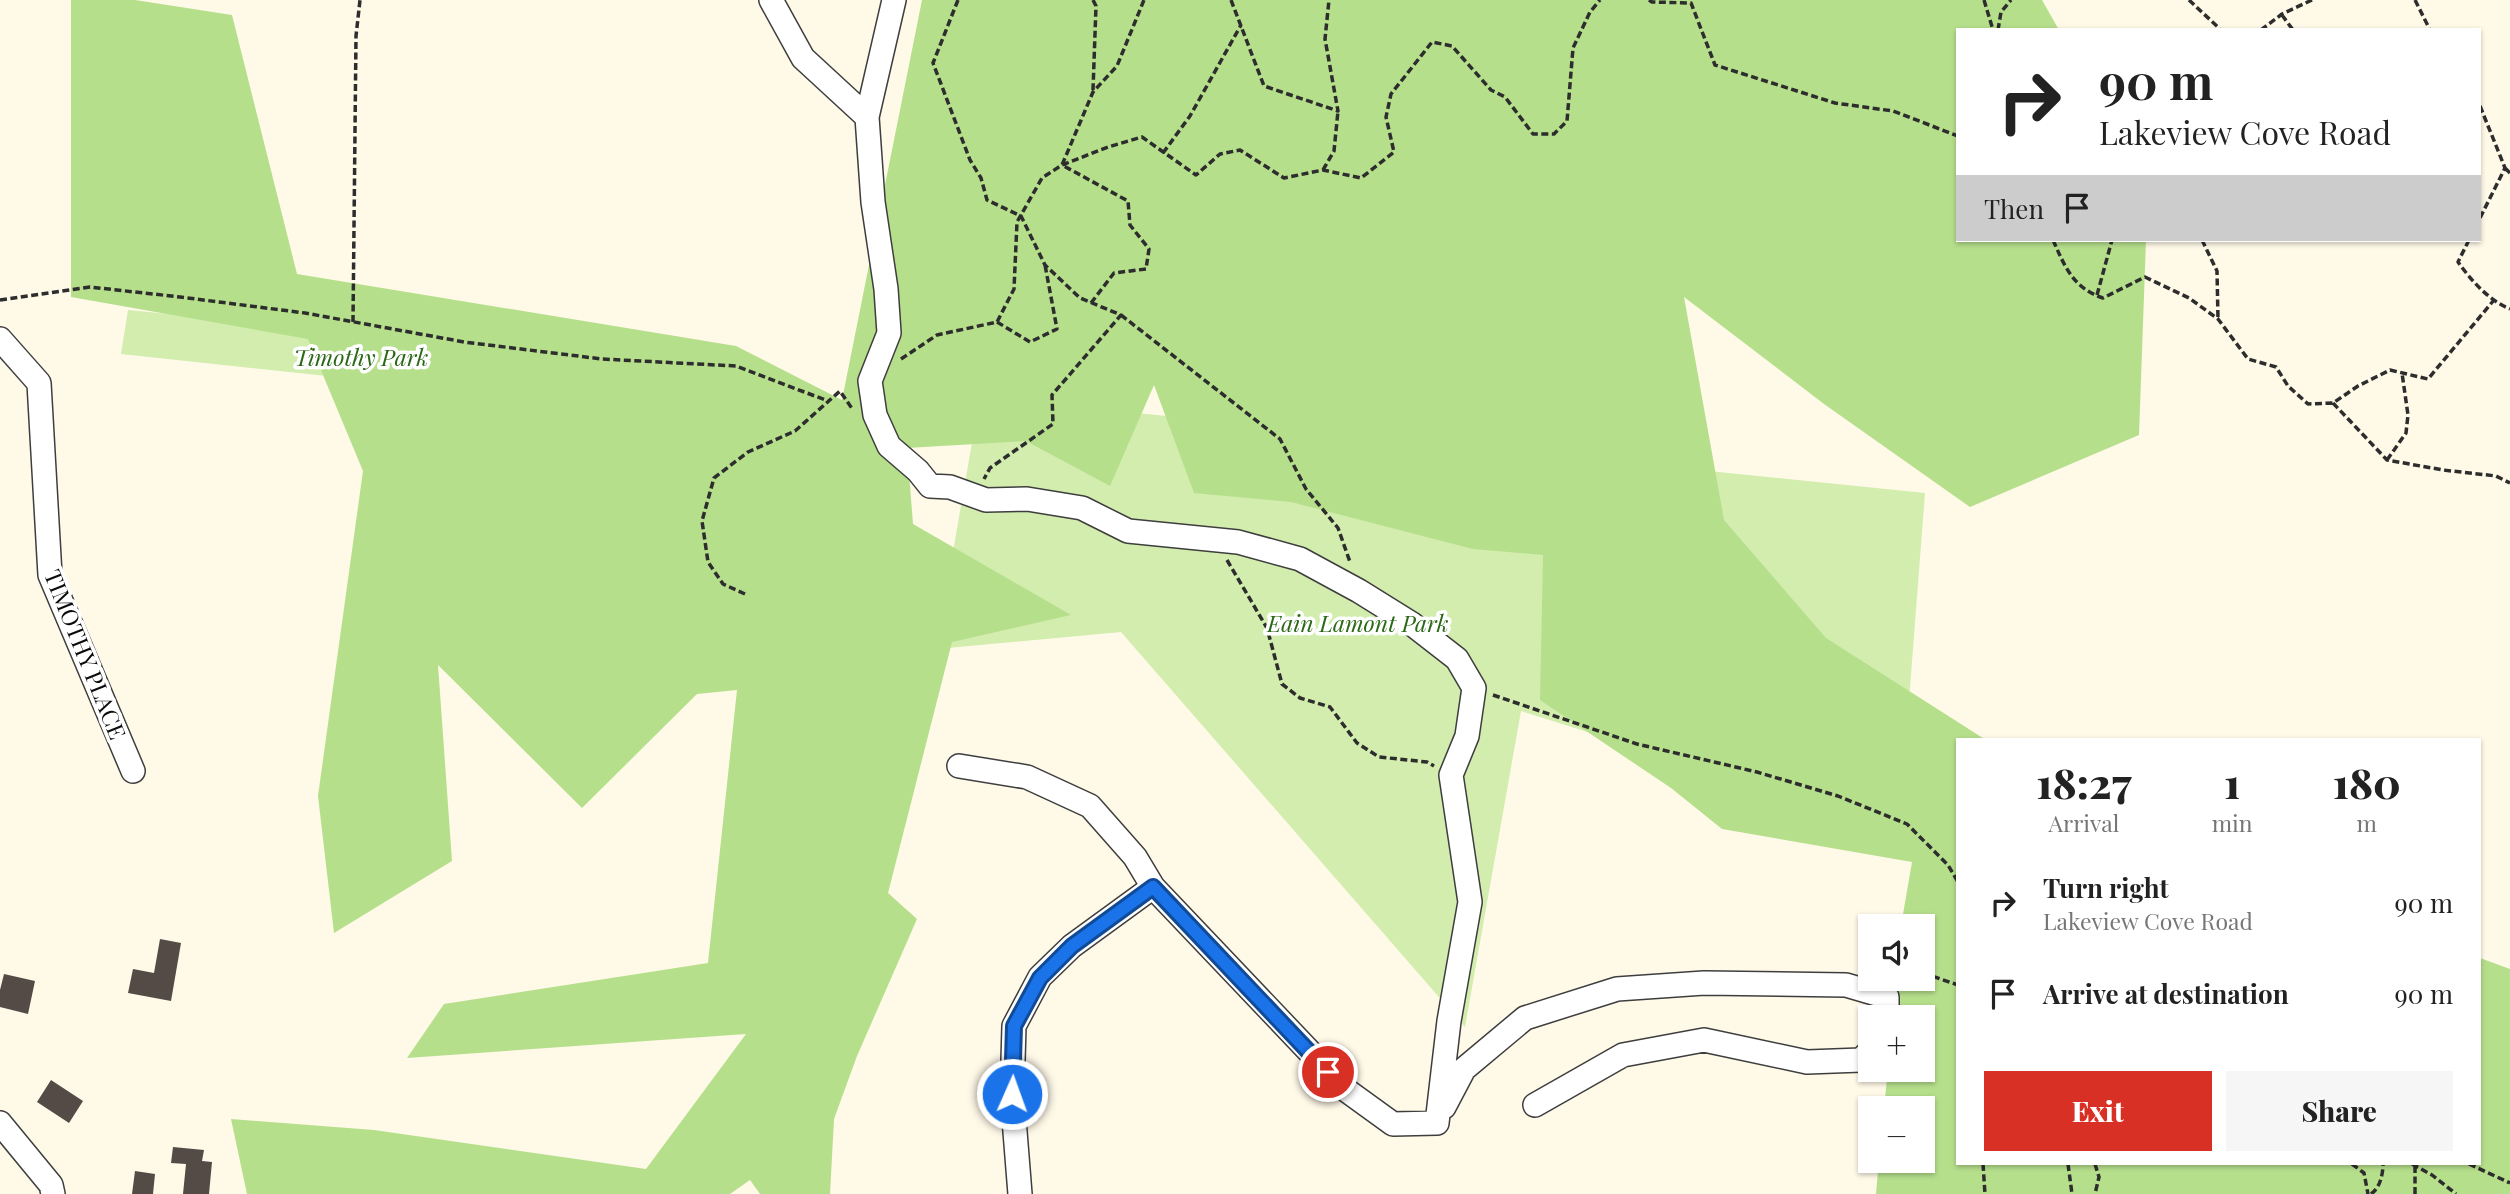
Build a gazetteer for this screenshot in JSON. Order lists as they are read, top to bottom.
{
  "streets": {
    "street": ["TIMOTHY PLACE"]
  },
  "parks": ["Timothy Park", "Eain Lamont Park"],
  "page": {
    "turn": ["90 m", "Lakeview Cove Road"],
    "then": "Then",
    "eta": [
      "18:27",
      "Arrival",
      "1",
      "min",
      "180",
      "m"
    ],
    "list": [
      {
        "name": "Turn right",
        "note": "Lakeview Cove Road",
        "value": "90 m"
      },
      {
        "name": "Arrive at destination",
        "value": "90 m"
      }
    ],
    "map_buttons": ["+", "−"],
    "buttons": ["Exit", "Share"]
  }
}
